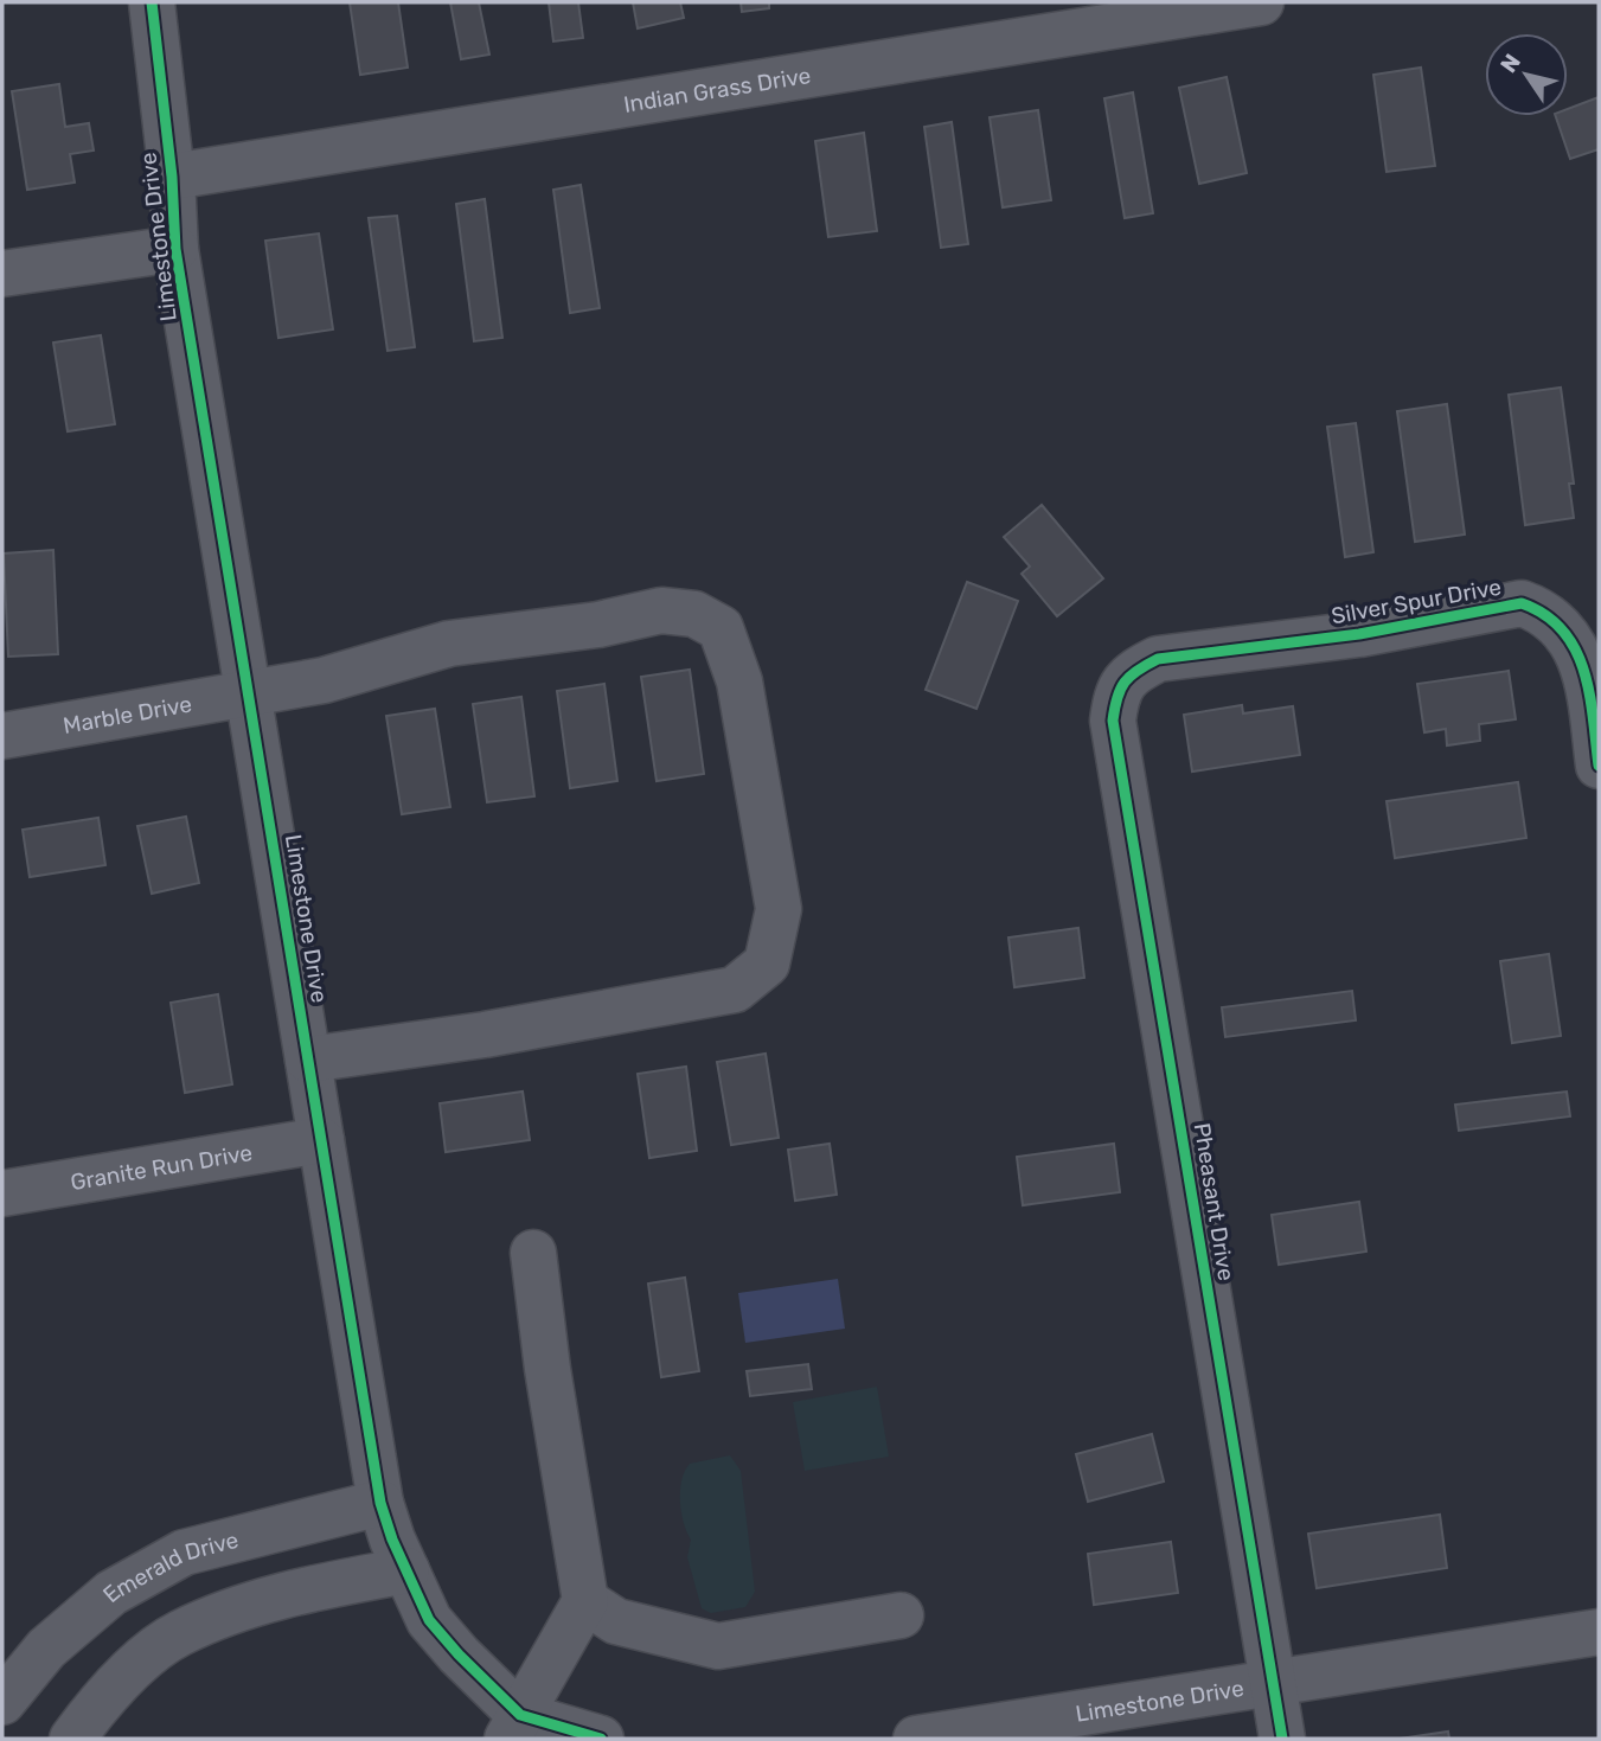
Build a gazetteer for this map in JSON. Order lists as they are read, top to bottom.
{
  "streets": {
    "street": [
      "Indian Grass Drive",
      "Limestone Drive",
      "Silver Spur Drive",
      "Marble Drive",
      "Granite Run Drive",
      "Pheasant Drive",
      "Emerald Drive"
    ]
  },
  "crossings": [
    ["Indian Grass Drive", "Limestone Drive"],
    ["Limestone Drive", "Marble Drive"],
    ["Limestone Drive", "Granite Run Drive"],
    ["Limestone Drive", "Pheasant Drive"],
    ["Limestone Drive", "Emerald Drive"],
    ["Silver Spur Drive", "Pheasant Drive"]
  ],
  "north": "top left"
}
